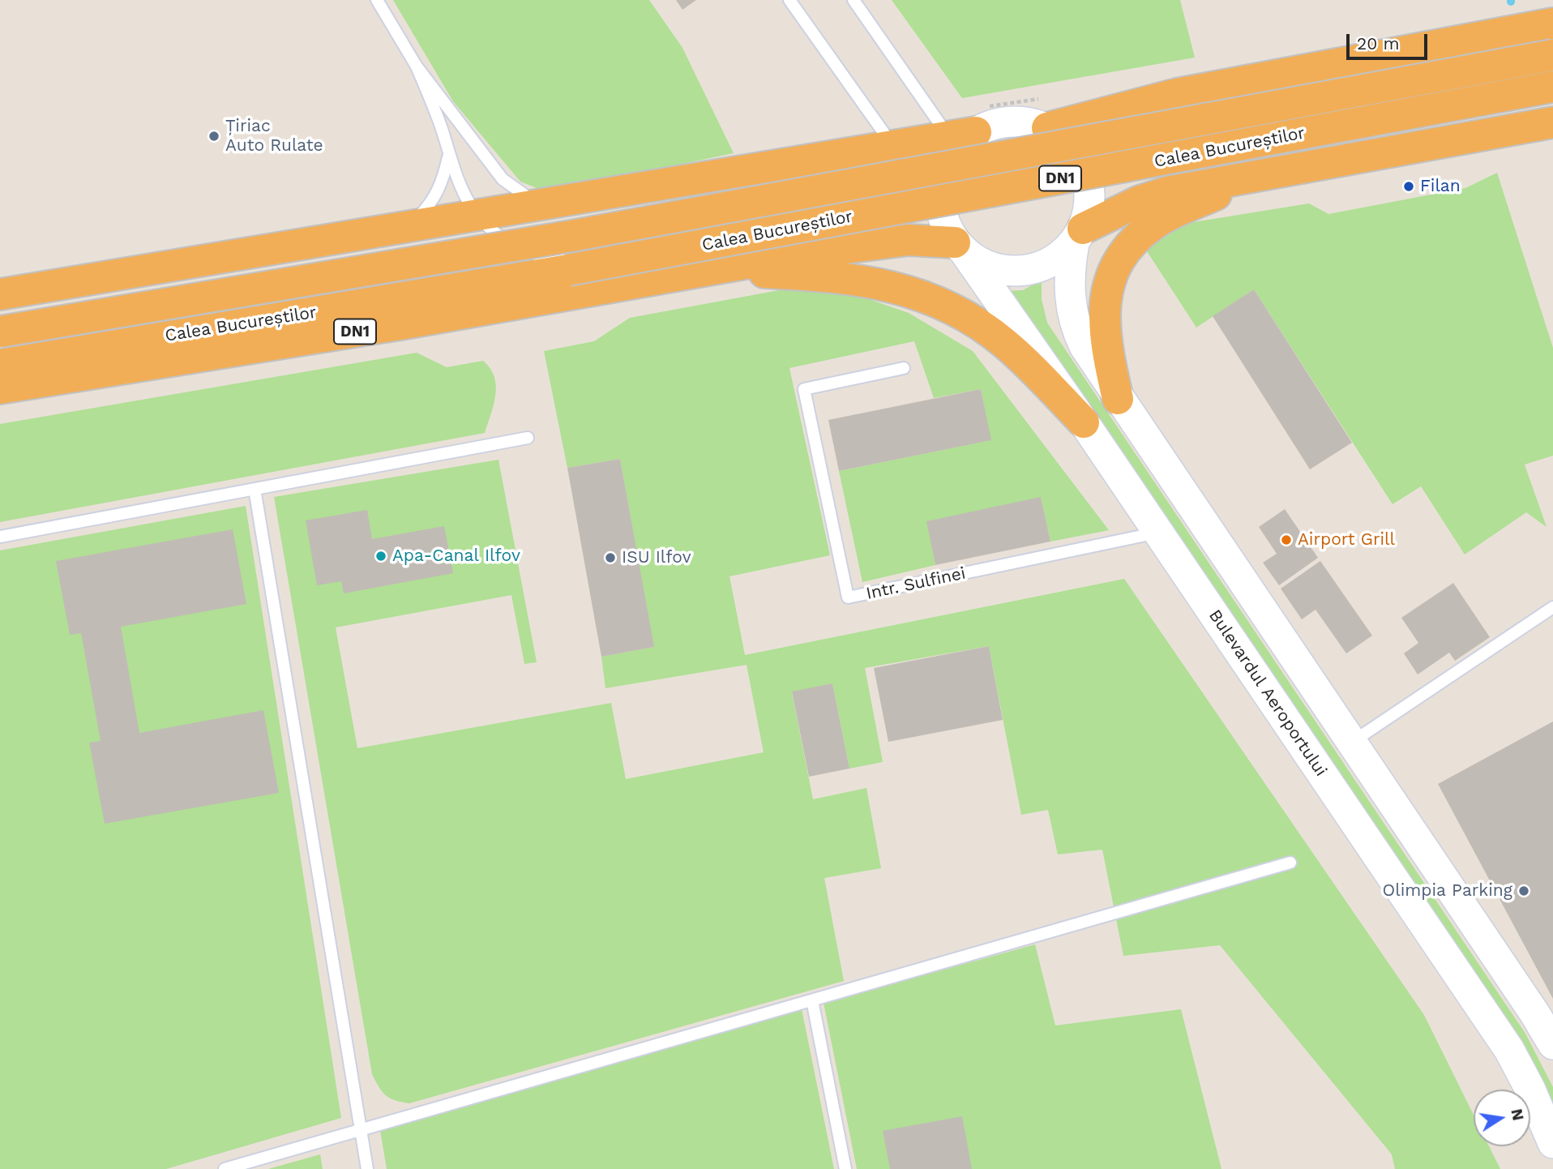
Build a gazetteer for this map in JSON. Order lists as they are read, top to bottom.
{
  "streets": {
    "highway": ["Calea Bucureștilor", "DN1"],
    "street": ["Bulevardul Aeroportului"],
    "lane": ["Intr. Sulfinei"]
  },
  "crossings": [
    ["DN1", "Bulevardul Aeroportului"],
    ["Intr. Sulfinei", "Bulevardul Aeroportului"]
  ],
  "places": [
    "Țiriac Auto Rulate",
    "Filan",
    "Airport Grill",
    "Apa-Canal Ilfov",
    "ISU Ilfov",
    "Olimpia Parking"
  ],
  "scale_bar": "20 m",
  "north": "right"
}
